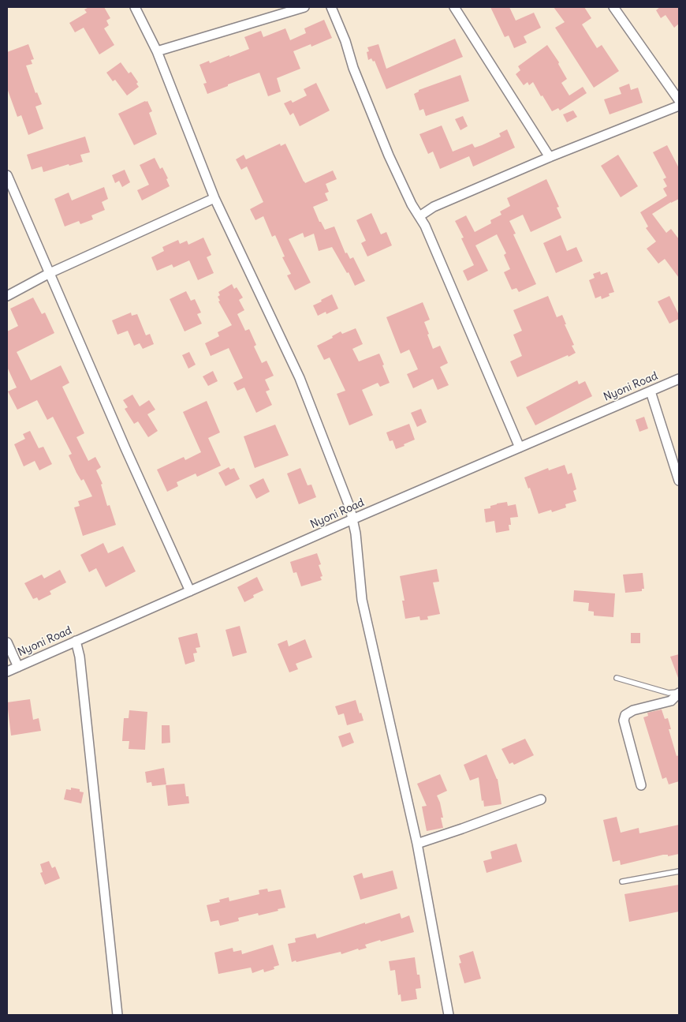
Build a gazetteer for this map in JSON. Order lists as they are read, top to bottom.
{
  "streets": {
    "street": ["Nyoni Road"]
  }
}
